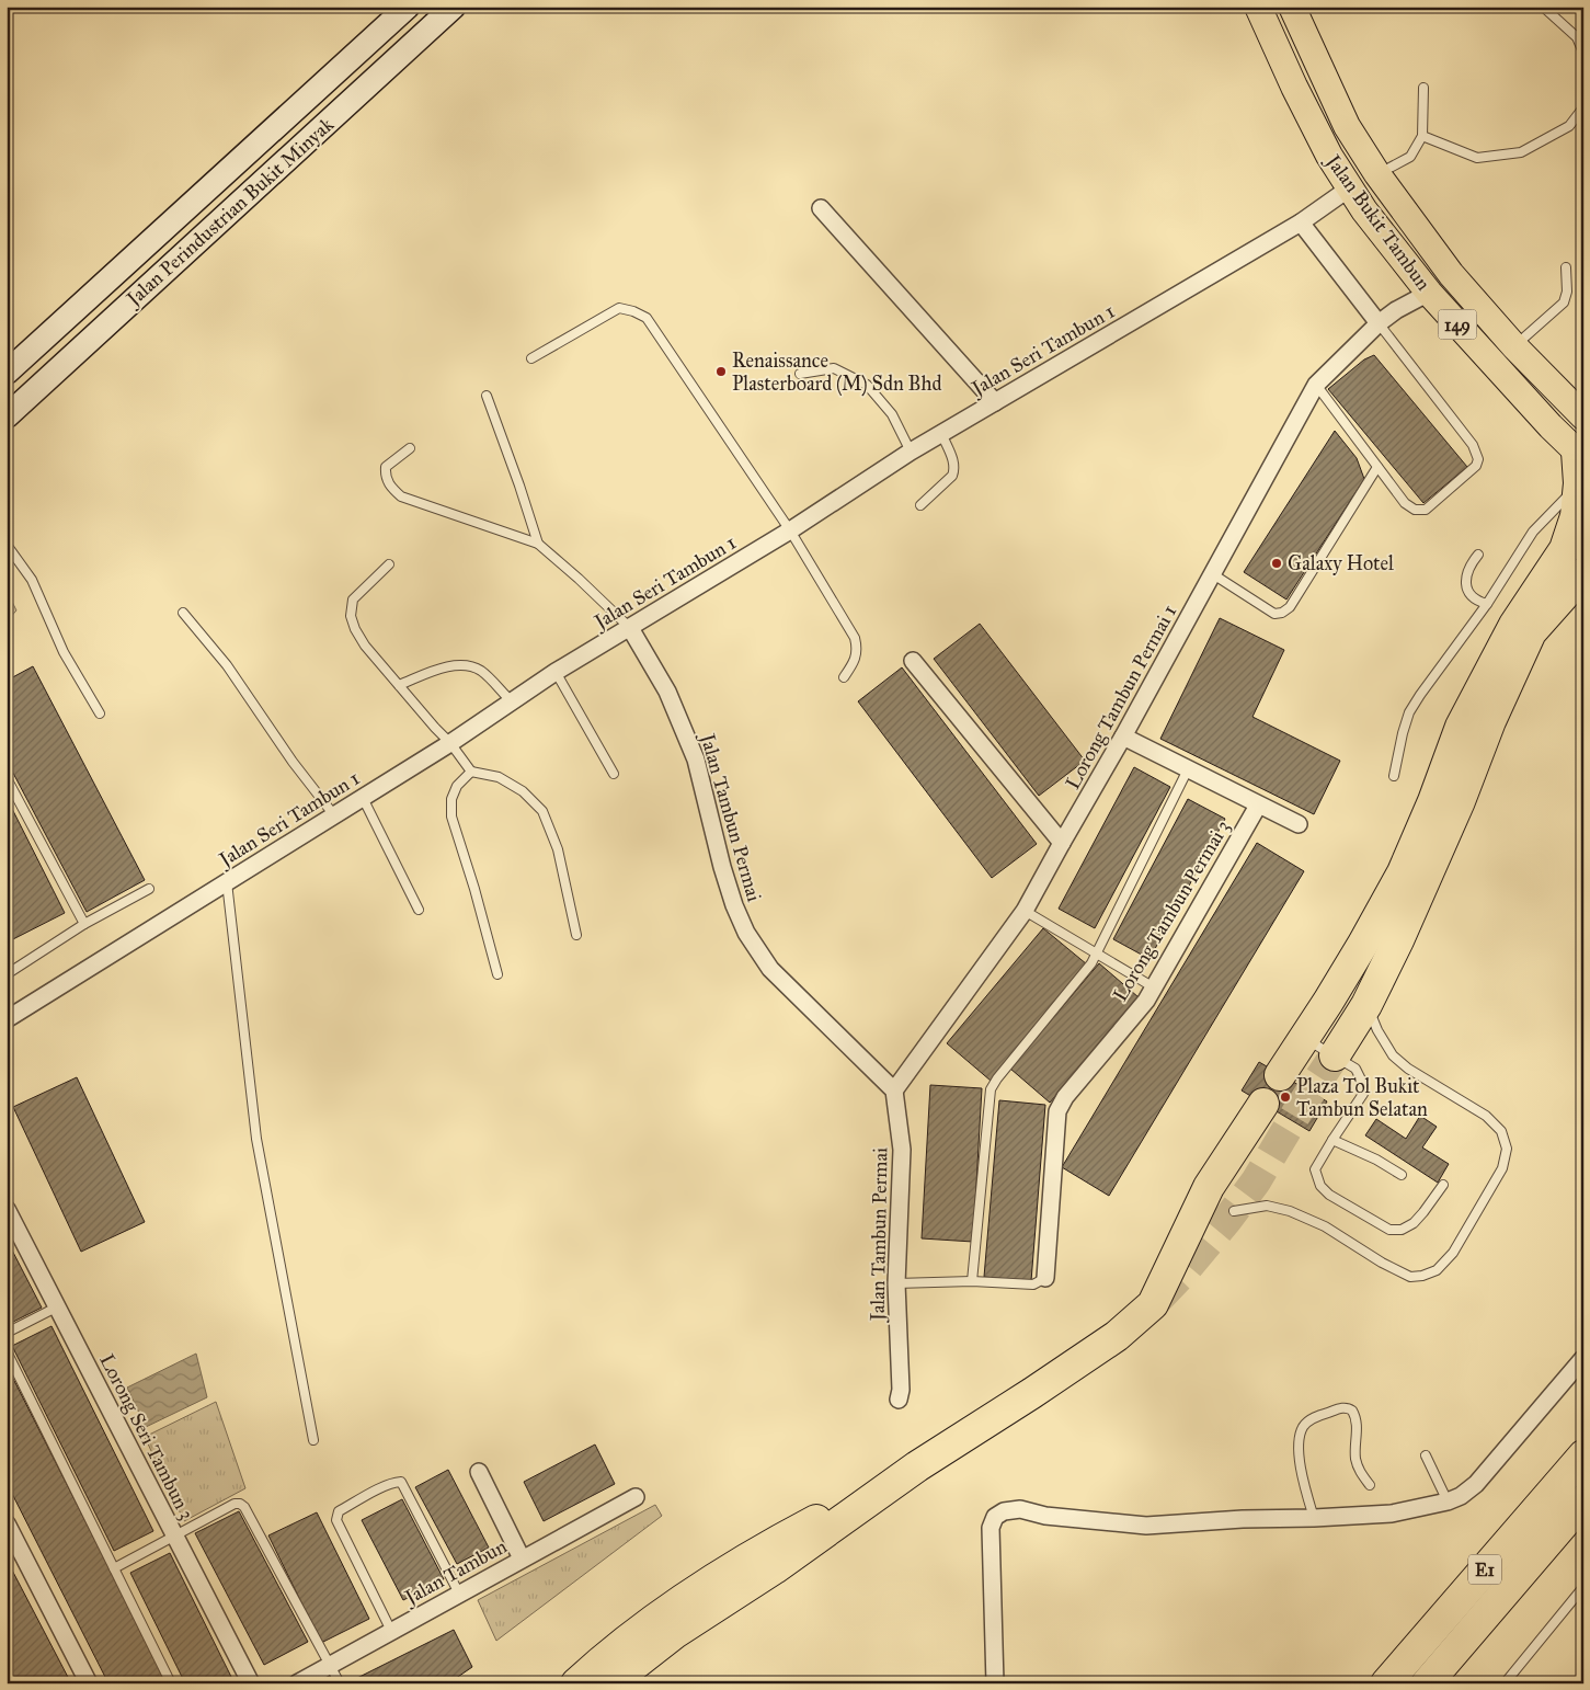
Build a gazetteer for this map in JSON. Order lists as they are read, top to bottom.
{
  "streets": {
    "highway": ["E1"],
    "main road": ["Jalan Perindustrian Bukit Minyak", "Jalan Bukit Tambun", "149"],
    "street": [
      "Jalan Seri Tambun 1",
      "Lorong Tambun Permai 1",
      "Jalan Tambun Permai",
      "Lorong Tambun Permai 3",
      "Lorong Seri Tambun 3",
      "Jalan Tambun"
    ]
  },
  "crossings": [
    ["Jalan Bukit Tambun", "Jalan Seri Tambun 1"],
    ["Jalan Bukit Tambun", "Lorong Tambun Permai 1"],
    ["Jalan Seri Tambun 1", "Jalan Tambun Permai"],
    ["Lorong Tambun Permai 1", "Jalan Tambun Permai"]
  ],
  "places": ["Renaissance Plasterboard (M) Sdn Bhd", "Galaxy Hotel", "Plaza Tol Bukit Tambun Selatan"]
}
